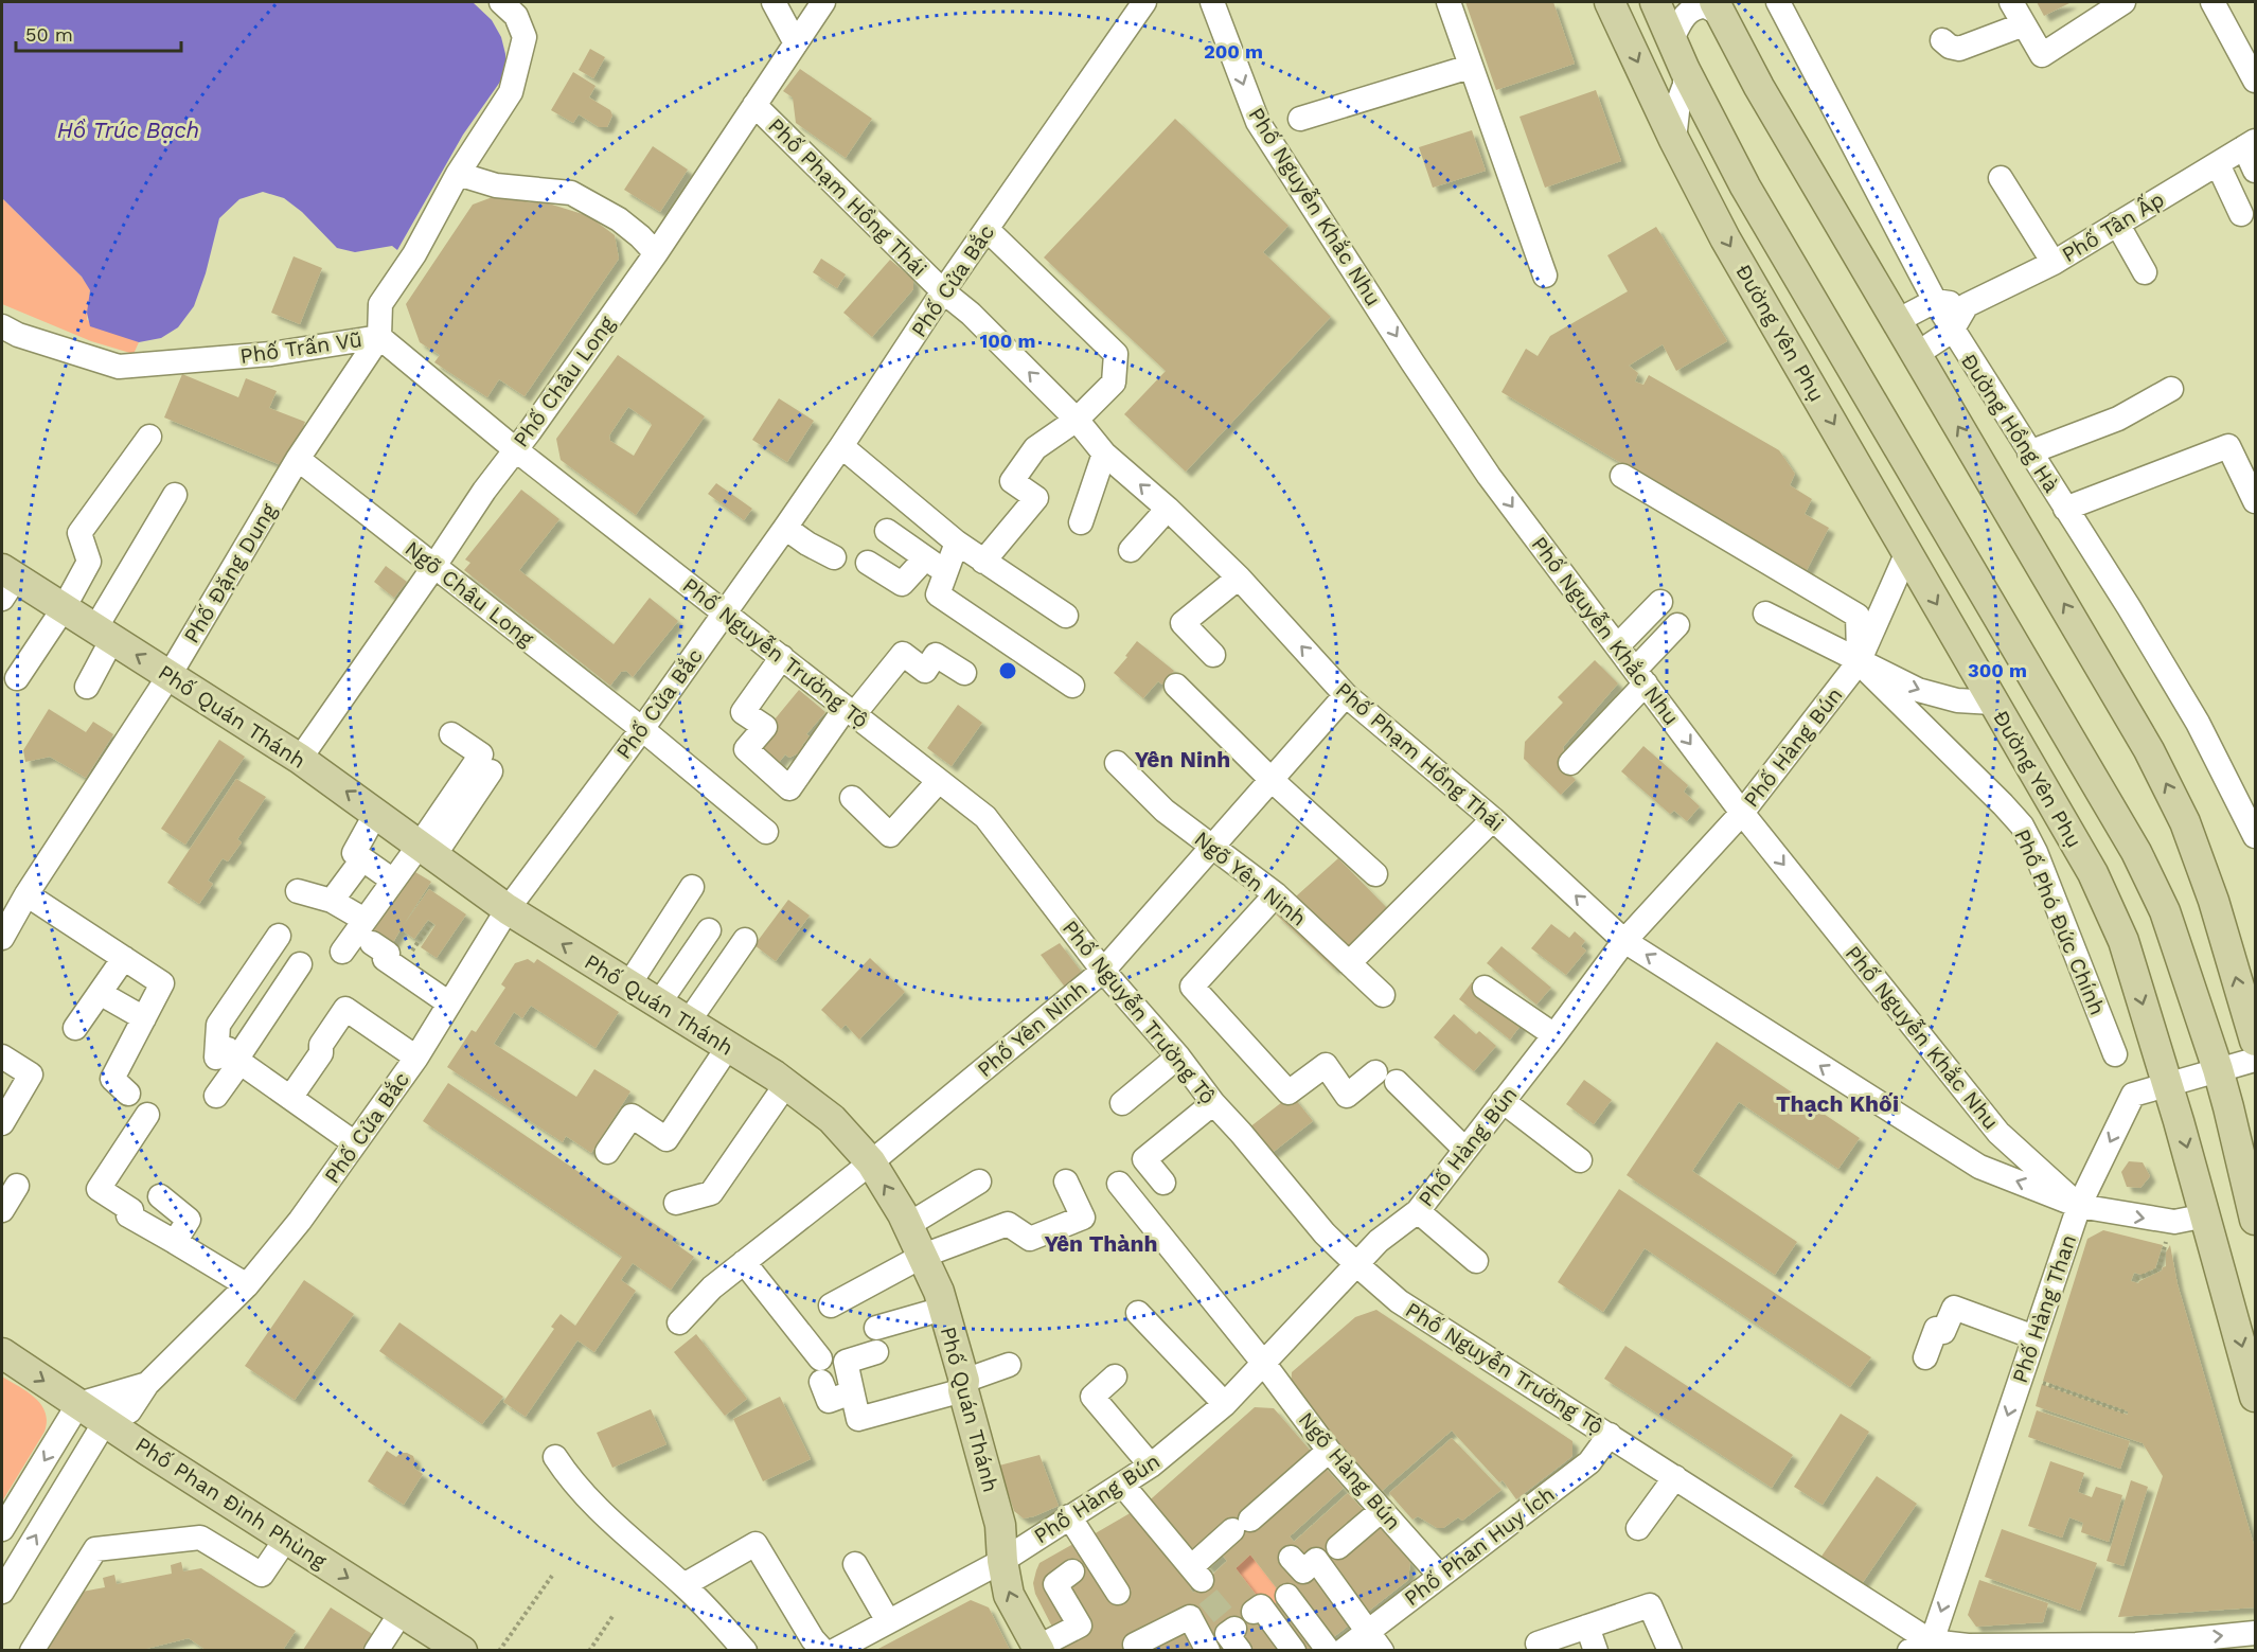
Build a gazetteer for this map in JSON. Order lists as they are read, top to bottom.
{
  "streets": {
    "main road": ["Đường Yên Phụ", "Phố Quán Thánh", "Phố Phan Đình Phùng"],
    "street": [
      "Phố Phạm Hồng Thái",
      "Phố Nguyễn Khắc Nhu",
      "Phố Tân Ấp",
      "Phố Cửa Bắc",
      "Phố Trấn Vũ",
      "Phố Châu Long",
      "Đường Hồng Hà",
      "Phố Đặng Dung",
      "Ngõ Châu Long",
      "Phố Nguyễn Trường Tộ",
      "Phố Hàng Bún",
      "Ngõ Yên Ninh",
      "Phố Phó Đức Chính",
      "Phố Yên Ninh",
      "Phố Hàng Than",
      "Ngõ Hàng Bún",
      "Phố Phan Huy Ích"
    ]
  },
  "crossings": [
    ["Phố Phạm Hồng Thái", "Phố Nguyễn Khắc Nhu"],
    ["Phố Phạm Hồng Thái", "Phố Cửa Bắc"],
    ["Phố Phạm Hồng Thái", "Đường Yên Phụ"],
    ["Phố Phạm Hồng Thái", "Phố Châu Long"],
    ["Phố Phạm Hồng Thái", "Phố Hàng Bún"],
    ["Phố Phạm Hồng Thái", "Phố Yên Ninh"],
    ["Phố Phạm Hồng Thái", "Phố Hàng Than"],
    ["Phố Nguyễn Khắc Nhu", "Phố Hàng Bún"],
    ["Phố Nguyễn Khắc Nhu", "Phố Hàng Than"],
    ["Phố Cửa Bắc", "Ngõ Châu Long"],
    ["Phố Cửa Bắc", "Phố Nguyễn Trường Tộ"],
    ["Phố Cửa Bắc", "Phố Quán Thánh"],
    ["Phố Cửa Bắc", "Phố Phan Đình Phùng"],
    ["Đường Yên Phụ", "Phố Hàng Bún"],
    ["Đường Yên Phụ", "Phố Hàng Than"],
    ["Phố Trấn Vũ", "Phố Đặng Dung"],
    ["Phố Trấn Vũ", "Phố Nguyễn Trường Tộ"],
    ["Phố Châu Long", "Ngõ Châu Long"],
    ["Phố Châu Long", "Phố Nguyễn Trường Tộ"],
    ["Phố Châu Long", "Phố Quán Thánh"],
    ["Phố Đặng Dung", "Ngõ Châu Long"],
    ["Phố Đặng Dung", "Phố Nguyễn Trường Tộ"],
    ["Phố Đặng Dung", "Phố Quán Thánh"],
    ["Phố Nguyễn Trường Tộ", "Phố Hàng Bún"],
    ["Phố Nguyễn Trường Tộ", "Phố Yên Ninh"],
    ["Phố Nguyễn Trường Tộ", "Phố Hàng Than"],
    ["Phố Nguyễn Trường Tộ", "Phố Phan Huy Ích"],
    ["Phố Quán Thánh", "Phố Hàng Bún"],
    ["Phố Quán Thánh", "Phố Yên Ninh"],
    ["Phố Hàng Bún", "Phố Phó Đức Chính"],
    ["Phố Hàng Bún", "Ngõ Hàng Bún"],
    ["Ngõ Yên Ninh", "Phố Yên Ninh"],
    ["Ngõ Hàng Bún", "Phố Phan Huy Ích"]
  ],
  "one_way": ["Phố Nguyễn Khắc Nhu", "Phố Hàng Than", "Phố Phan Đình Phùng"],
  "districts": ["Yên Ninh", "Thạch Khối", "Yên Thành"],
  "water": ["Hồ Trúc Bạch"],
  "scale_bar": "50 m",
  "rings": ["200 m", "100 m", "300 m"]
}
